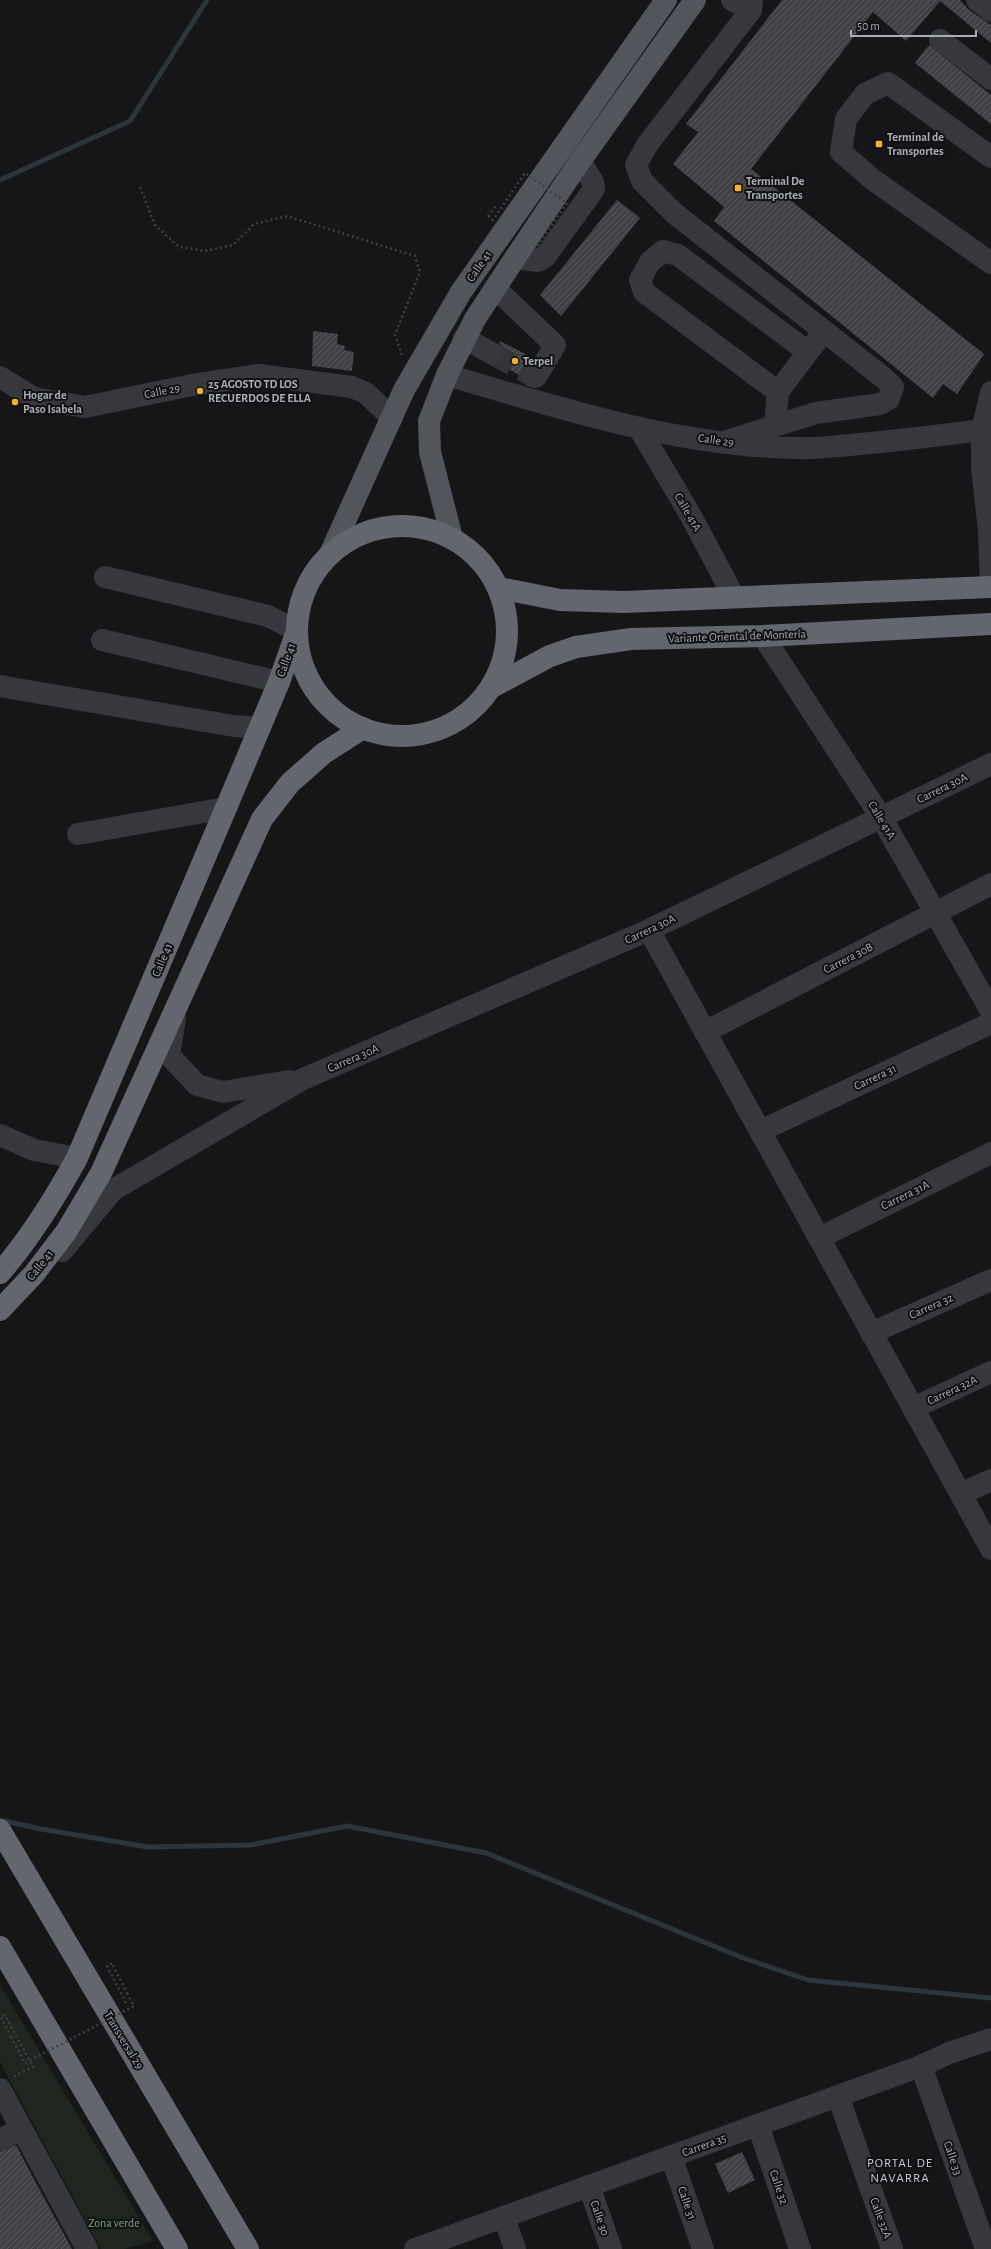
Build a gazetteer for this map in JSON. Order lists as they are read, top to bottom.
{
  "streets": {
    "highway": ["Calle 41", "Variante Oriental de Montería", "Transversal 29"],
    "street": [
      "Calle 29",
      "Calle 41A",
      "Carrera 30A",
      "Carrera 30B",
      "Carrera 31",
      "Carrera 31A",
      "Carrera 32",
      "Carrera 32A",
      "Carrera 35",
      "Calle 33",
      "Calle 32",
      "Calle 31",
      "Calle 30",
      "Calle 32A"
    ]
  },
  "crossings": [
    ["Calle 41", "Calle 29"],
    ["Calle 29", "Calle 41A"],
    ["Calle 41A", "Variante Oriental de Montería"],
    ["Calle 41A", "Carrera 30A"],
    ["Calle 41A", "Carrera 30B"],
    ["Carrera 35", "Calle 33"],
    ["Carrera 35", "Calle 32"],
    ["Carrera 35", "Calle 31"],
    ["Carrera 35", "Calle 30"],
    ["Carrera 35", "Calle 32A"]
  ],
  "districts": ["PORTAL DE NAVARRA"],
  "parks": ["Zona verde"],
  "places": {
    "transit": ["Terminal de Transportes", "Terminal De Transportes"],
    "other": ["Terpel", "25 AGOSTO TD LOS RECUERDOS DE ELLA", "Hogar de Paso Isabela"]
  },
  "scale_bar": "50 m"
}
